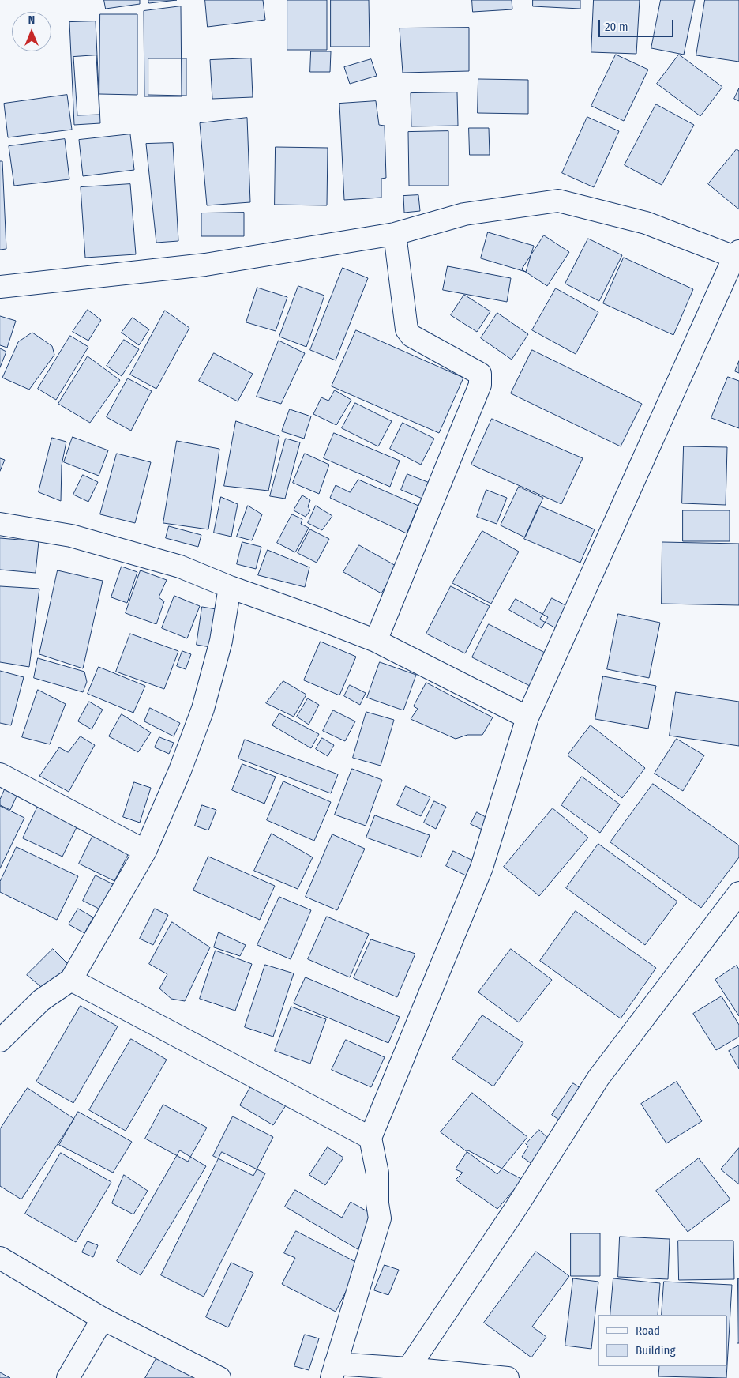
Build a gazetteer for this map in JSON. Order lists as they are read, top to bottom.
{
  "legend": ["Road", "Building"],
  "scale_bar": "20 m",
  "north": "top"
}
